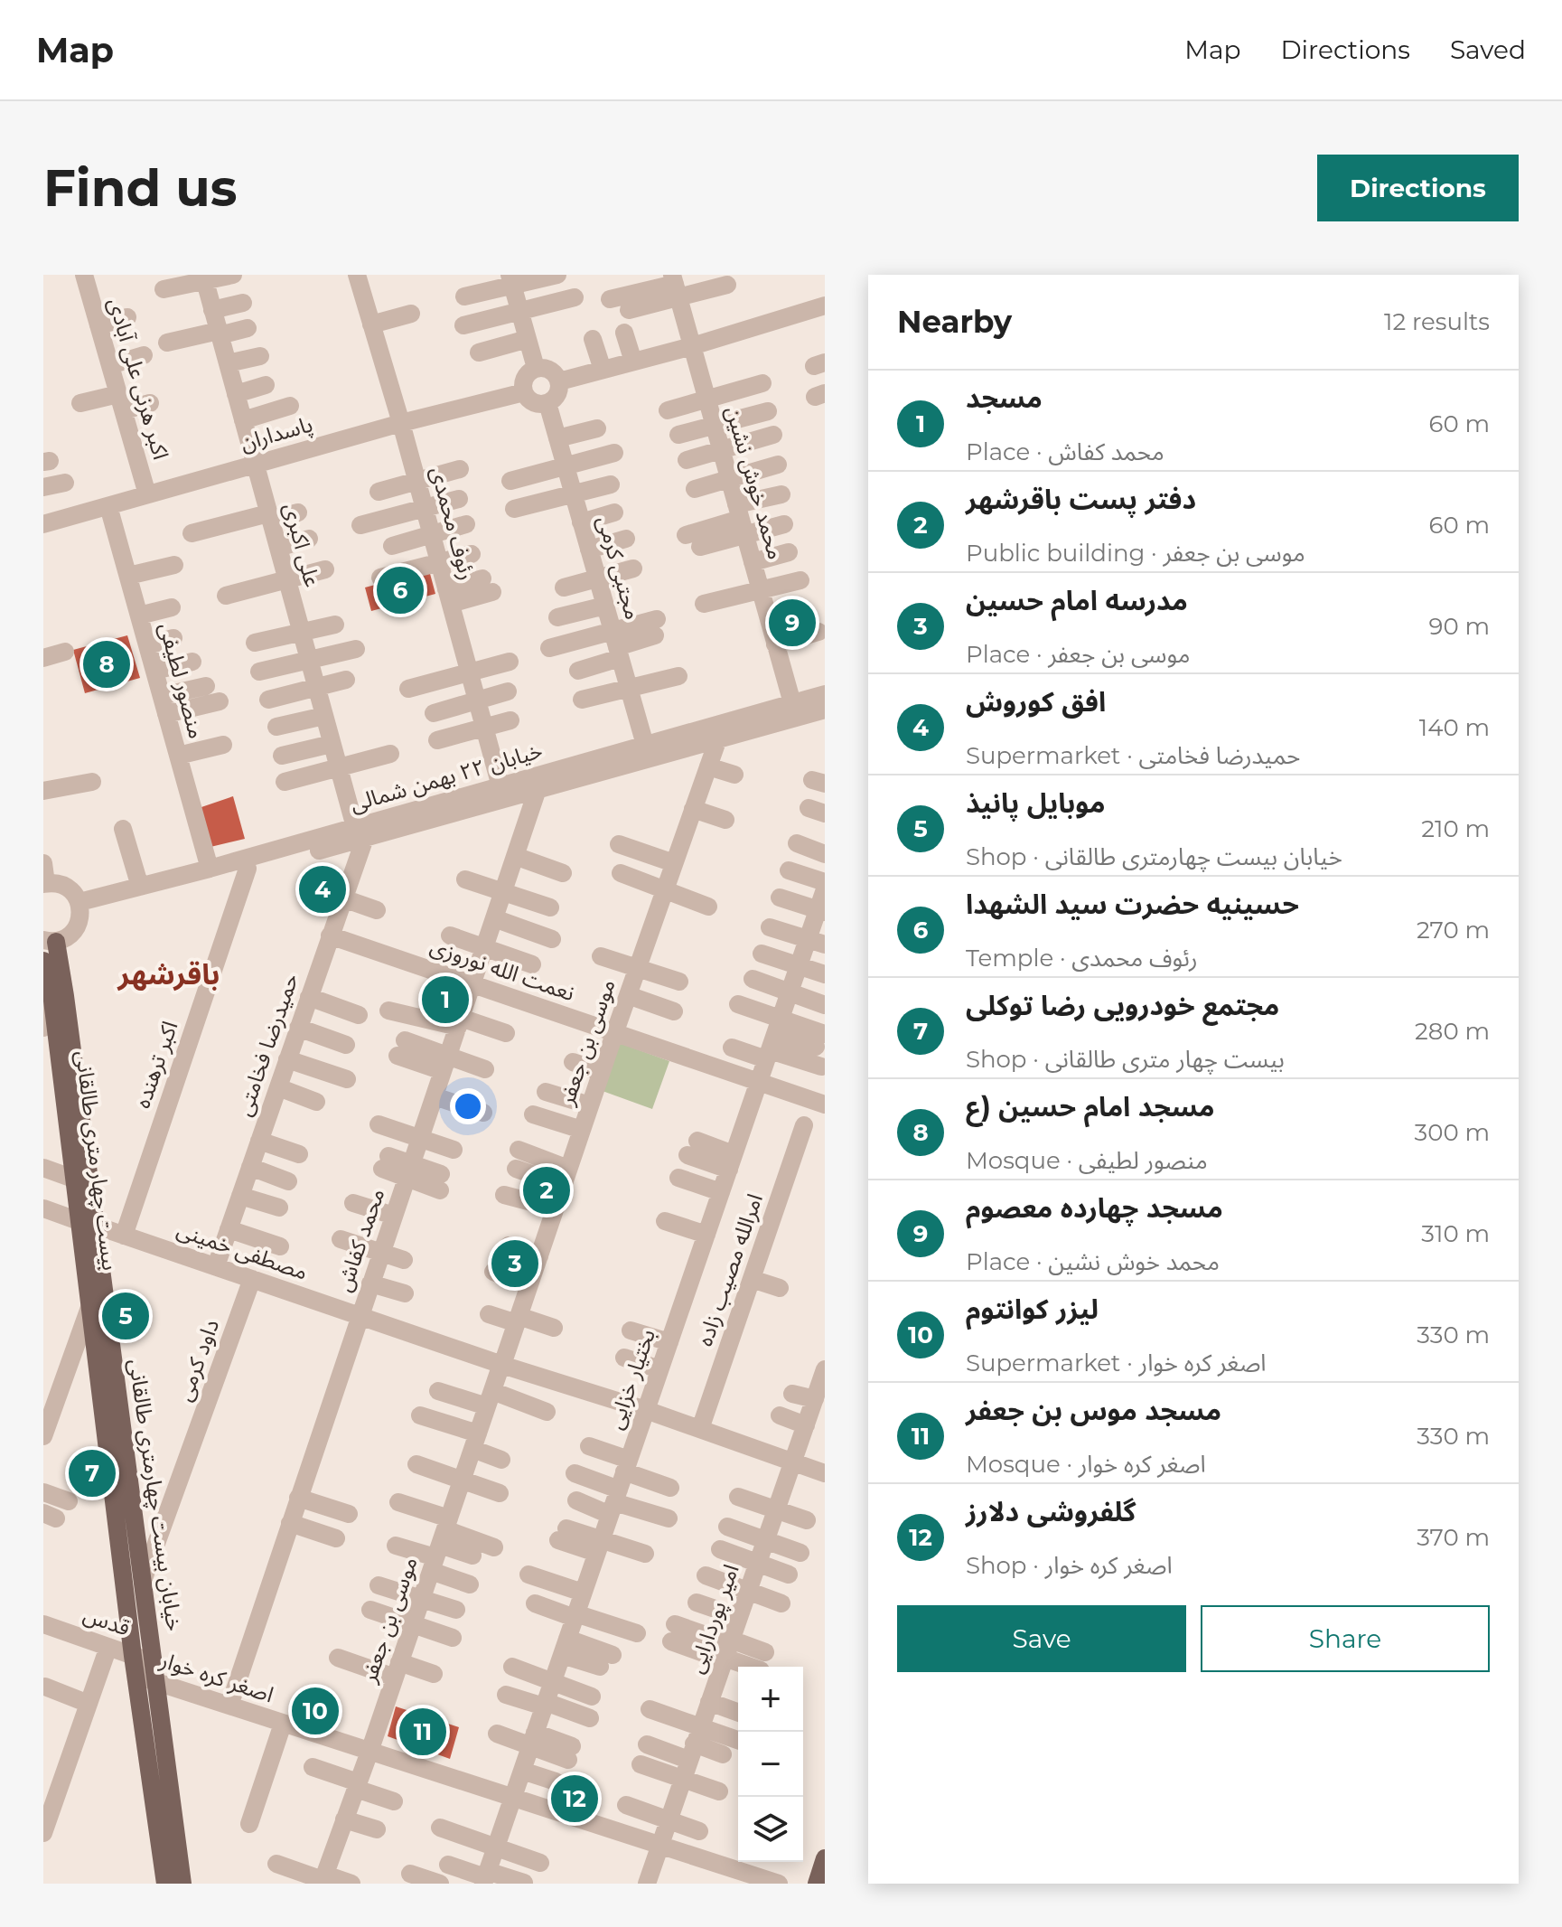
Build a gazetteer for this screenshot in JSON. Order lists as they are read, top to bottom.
{
  "streets": {
    "main road": ["بیست چهار متری طالقانی", "خیابان بیست چهارمتری طالقانی"],
    "street": [
      "اکبر هرنی علی آبادی",
      "پاسداران",
      "محمد خوش نشین",
      "رئوف محمدی",
      "علی اکبری",
      "مجتبی کرمی",
      "منصور لطیفی",
      "خیابان ۲۲ بهمن شمالی",
      "نعمت الله نوروزی",
      "موسی بن جعفر",
      "حمیدرضا فخامتی",
      "اکبر ترهنده",
      "محمد کفاش",
      "مصطفی خمینی",
      "امرالله مصیب زاده",
      "داود کرمی",
      "بختیار خزایی",
      "امیر پوردارایی",
      "قدس",
      "اصغر کره خوار"
    ]
  },
  "crossings": [
    ["اکبر هرنی علی آبادی", "پاسداران"],
    ["پاسداران", "رئوف محمدی"],
    ["پاسداران", "علی اکبری"],
    ["پاسداران", "مجتبی کرمی"],
    ["پاسداران", "منصور لطیفی"],
    ["محمد خوش نشین", "خیابان ۲۲ بهمن شمالی"],
    ["رئوف محمدی", "خیابان ۲۲ بهمن شمالی"],
    ["علی اکبری", "خیابان ۲۲ بهمن شمالی"],
    ["علی اکبری", "حمیدرضا فخامتی"],
    ["مجتبی کرمی", "خیابان ۲۲ بهمن شمالی"],
    ["منصور لطیفی", "خیابان ۲۲ بهمن شمالی"],
    ["خیابان ۲۲ بهمن شمالی", "موسی بن جعفر"],
    ["خیابان ۲۲ بهمن شمالی", "حمیدرضا فخامتی"],
    ["خیابان ۲۲ بهمن شمالی", "اکبر ترهنده"],
    ["خیابان ۲۲ بهمن شمالی", "محمد کفاش"],
    ["نعمت الله نوروزی", "موسی بن جعفر"],
    ["نعمت الله نوروزی", "حمیدرضا فخامتی"],
    ["نعمت الله نوروزی", "محمد کفاش"],
    ["نعمت الله نوروزی", "بختیار خزایی"],
    ["موسی بن جعفر", "مصطفی خمینی"],
    ["موسی بن جعفر", "اصغر کره خوار"],
    ["حمیدرضا فخامتی", "مصطفی خمینی"],
    ["اکبر ترهنده", "مصطفی خمینی"],
    ["بیست چهار متری طالقانی", "مصطفی خمینی"],
    ["بیست چهار متری طالقانی", "خیابان بیست چهارمتری طالقانی"],
    ["بیست چهار متری طالقانی", "قدس"],
    ["بیست چهار متری طالقانی", "اصغر کره خوار"],
    ["محمد کفاش", "مصطفی خمینی"],
    ["محمد کفاش", "اصغر کره خوار"],
    ["مصطفی خمینی", "امرالله مصیب زاده"],
    ["مصطفی خمینی", "داود کرمی"],
    ["مصطفی خمینی", "بختیار خزایی"],
    ["مصطفی خمینی", "خیابان بیست چهارمتری طالقانی"],
    ["مصطفی خمینی", "امیر پوردارایی"],
    ["داود کرمی", "خیابان بیست چهارمتری طالقانی"],
    ["بختیار خزایی", "اصغر کره خوار"],
    ["خیابان بیست چهارمتری طالقانی", "قدس"],
    ["خیابان بیست چهارمتری طالقانی", "اصغر کره خوار"],
    ["امیر پوردارایی", "اصغر کره خوار"],
    ["قدس", "اصغر کره خوار"]
  ],
  "districts": ["باقرشهر"],
  "page": {
    "header": "Map",
    "nav": ["Map", "Directions", "Saved"],
    "buttons": [
      "Directions",
      ["Save", "Share"]
    ],
    "title": "Find us",
    "heading": ["Nearby", "12 results"],
    "list": [
      {
        "mark": "1",
        "name": "مسجد",
        "note": "Place · محمد کفاش",
        "value": "60 m"
      },
      {
        "mark": "2",
        "name": "دفتر پست باقرشهر",
        "note": "Public building · موسی بن جعفر",
        "value": "60 m"
      },
      {
        "mark": "3",
        "name": "مدرسه امام حسین",
        "note": "Place · موسی بن جعفر",
        "value": "90 m"
      },
      {
        "mark": "4",
        "name": "افق کوروش",
        "note": "Supermarket · حمیدرضا فخامتی",
        "value": "140 m"
      },
      {
        "mark": "5",
        "name": "موبایل پانیذ",
        "note": "Shop · خیابان بیست چهارمتری طالقانی",
        "value": "210 m"
      },
      {
        "mark": "6",
        "name": "حسینیه حضرت سید الشهدا",
        "note": "Temple · رئوف محمدی",
        "value": "270 m"
      },
      {
        "mark": "7",
        "name": "مجتمع خودرویی رضا توکلی",
        "note": "Shop · بیست چهار متری طالقانی",
        "value": "280 m"
      },
      {
        "mark": "8",
        "name": "مسجد امام حسین (ع",
        "note": "Mosque · منصور لطیفی",
        "value": "300 m"
      },
      {
        "mark": "9",
        "name": "مسجد چهارده معصوم",
        "note": "Place · محمد خوش نشین",
        "value": "310 m"
      },
      {
        "mark": "10",
        "name": "لیزر کوانتوم",
        "note": "Supermarket · اصغر کره خوار",
        "value": "330 m"
      },
      {
        "mark": "11",
        "name": "مسجد موس بن جعفر",
        "note": "Mosque · اصغر کره خوار",
        "value": "330 m"
      },
      {
        "mark": "12",
        "name": "گلفروشی دلارز",
        "note": "Shop · اصغر کره خوار",
        "value": "370 m"
      }
    ],
    "pins": [
      "6",
      "9",
      "8",
      "4",
      "1",
      "2",
      "3",
      "5",
      "7",
      "10",
      "11",
      "12"
    ],
    "map_buttons": ["+", "−"]
  }
}
